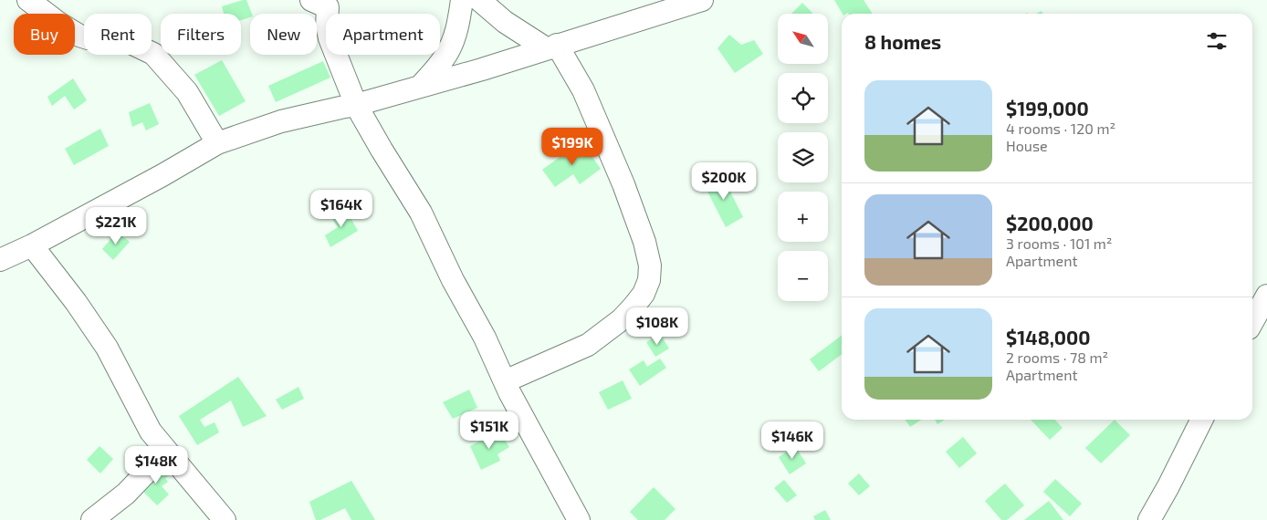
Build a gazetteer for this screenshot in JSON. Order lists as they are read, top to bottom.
{
  "north": "top left",
  "page": {
    "map_buttons": ["+", "−"],
    "chip": [
      "Buy",
      "Rent",
      "Filters",
      "New",
      "Apartment"
    ],
    "heading": "8 homes",
    "list": [
      {
        "name": "$199,000",
        "note": "4 rooms · 120 m² · House"
      },
      {
        "name": "$200,000",
        "note": "3 rooms · 101 m² · Apartment"
      },
      {
        "name": "$148,000",
        "note": "2 rooms · 78 m² · Apartment"
      }
    ],
    "price": [
      "$199K",
      "$200K",
      "$164K",
      "$221K",
      "$108K",
      "$151K",
      "$146K",
      "$148K"
    ]
  }
}
